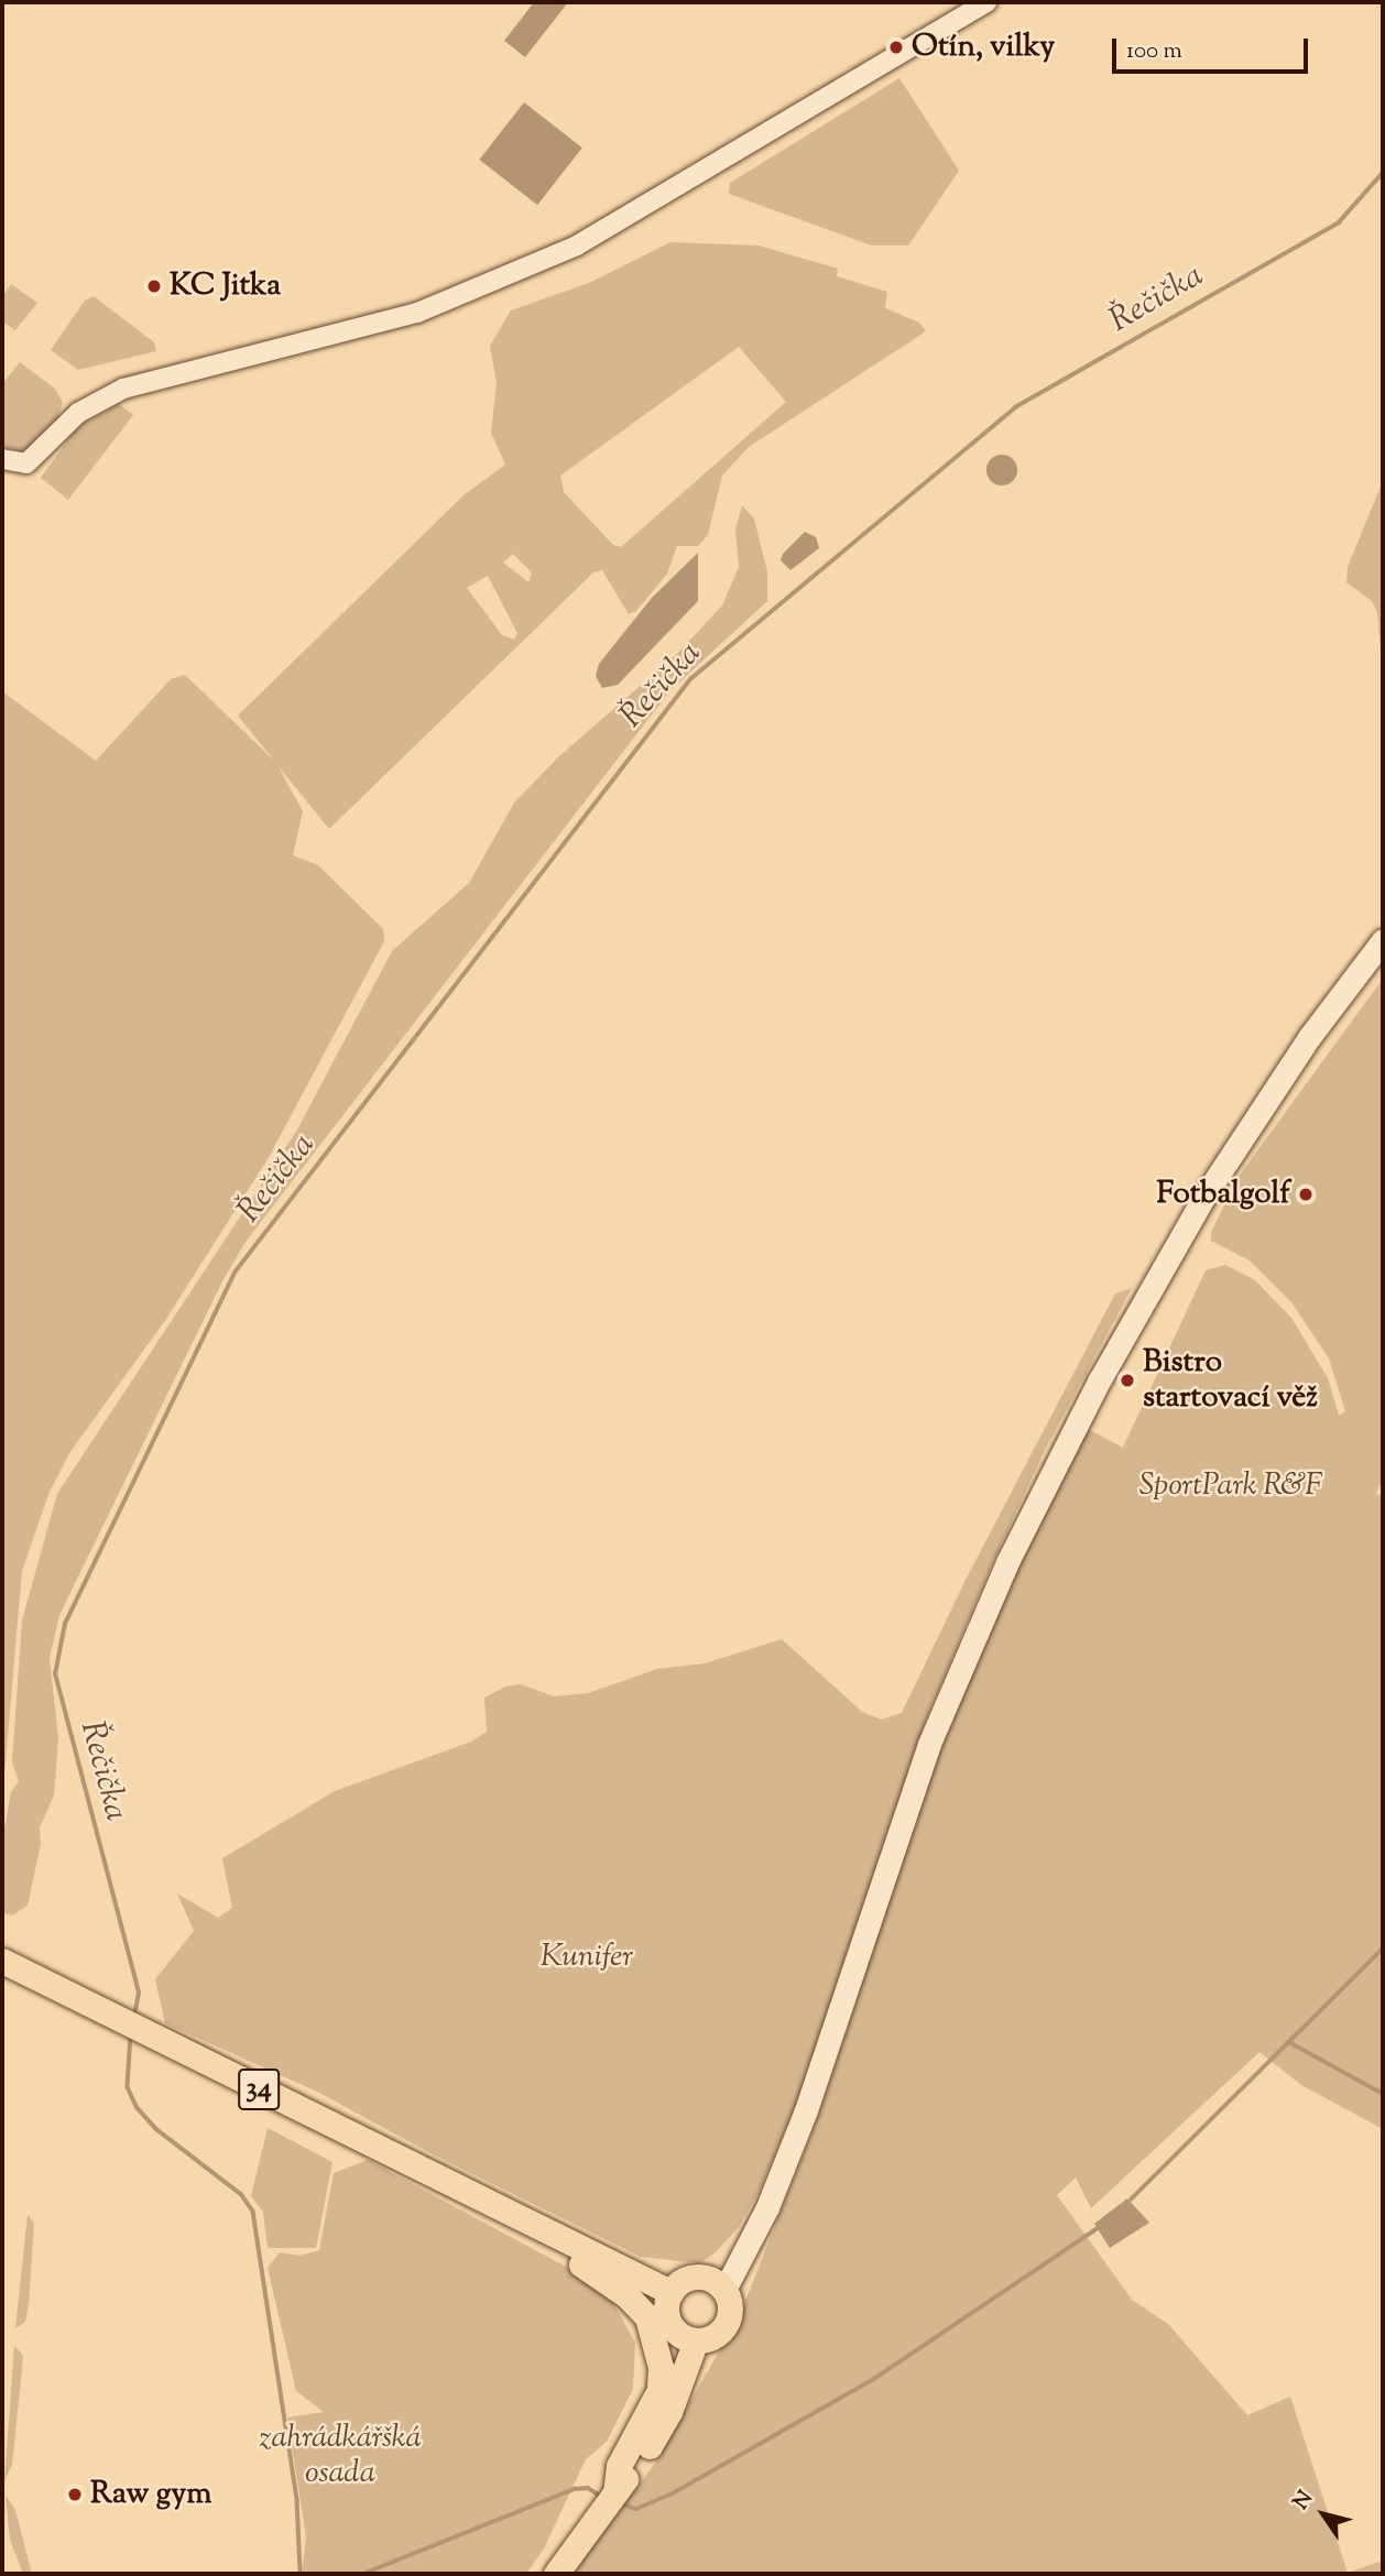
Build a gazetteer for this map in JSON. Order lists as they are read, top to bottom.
{
  "streets": {
    "main road": ["34"]
  },
  "water": ["Řečička"],
  "parks": ["SportPark R&F", "Kunifer", "zahrádkářšká osada"],
  "places": [
    "Otín, vilky",
    "KC Jitka",
    "Fotbalgolf",
    "Bistro startovací věž",
    "Raw gym"
  ],
  "scale_bar": "100 m",
  "north": "top left"
}
